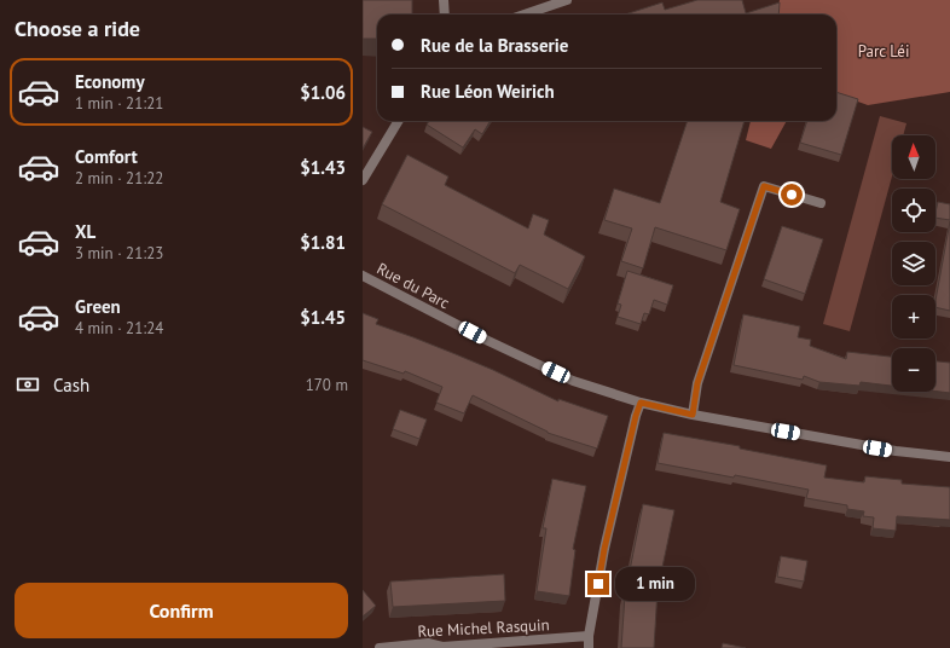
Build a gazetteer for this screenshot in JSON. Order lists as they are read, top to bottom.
{
  "streets": {
    "street": ["Rue du Parc", "Rue Michel Rasquin"]
  },
  "parks": ["Parc Léi"],
  "north": "top",
  "page": {
    "heading": "Choose a ride",
    "banner": ["Rue de la Brasserie", "Rue Léon Weirich"],
    "list": [
      {
        "name": "Economy",
        "note": "1 min · 21:21",
        "value": "$1.06"
      },
      {
        "name": "Comfort",
        "note": "2 min · 21:22",
        "value": "$1.43"
      },
      {
        "name": "XL",
        "note": "3 min · 21:23",
        "value": "$1.81"
      },
      {
        "name": "Green",
        "note": "4 min · 21:24",
        "value": "$1.45"
      }
    ],
    "map_buttons": ["+", "−"],
    "pay": ["Cash", "170 m"],
    "bubble": "1 min",
    "buttons": "Confirm"
  }
}
